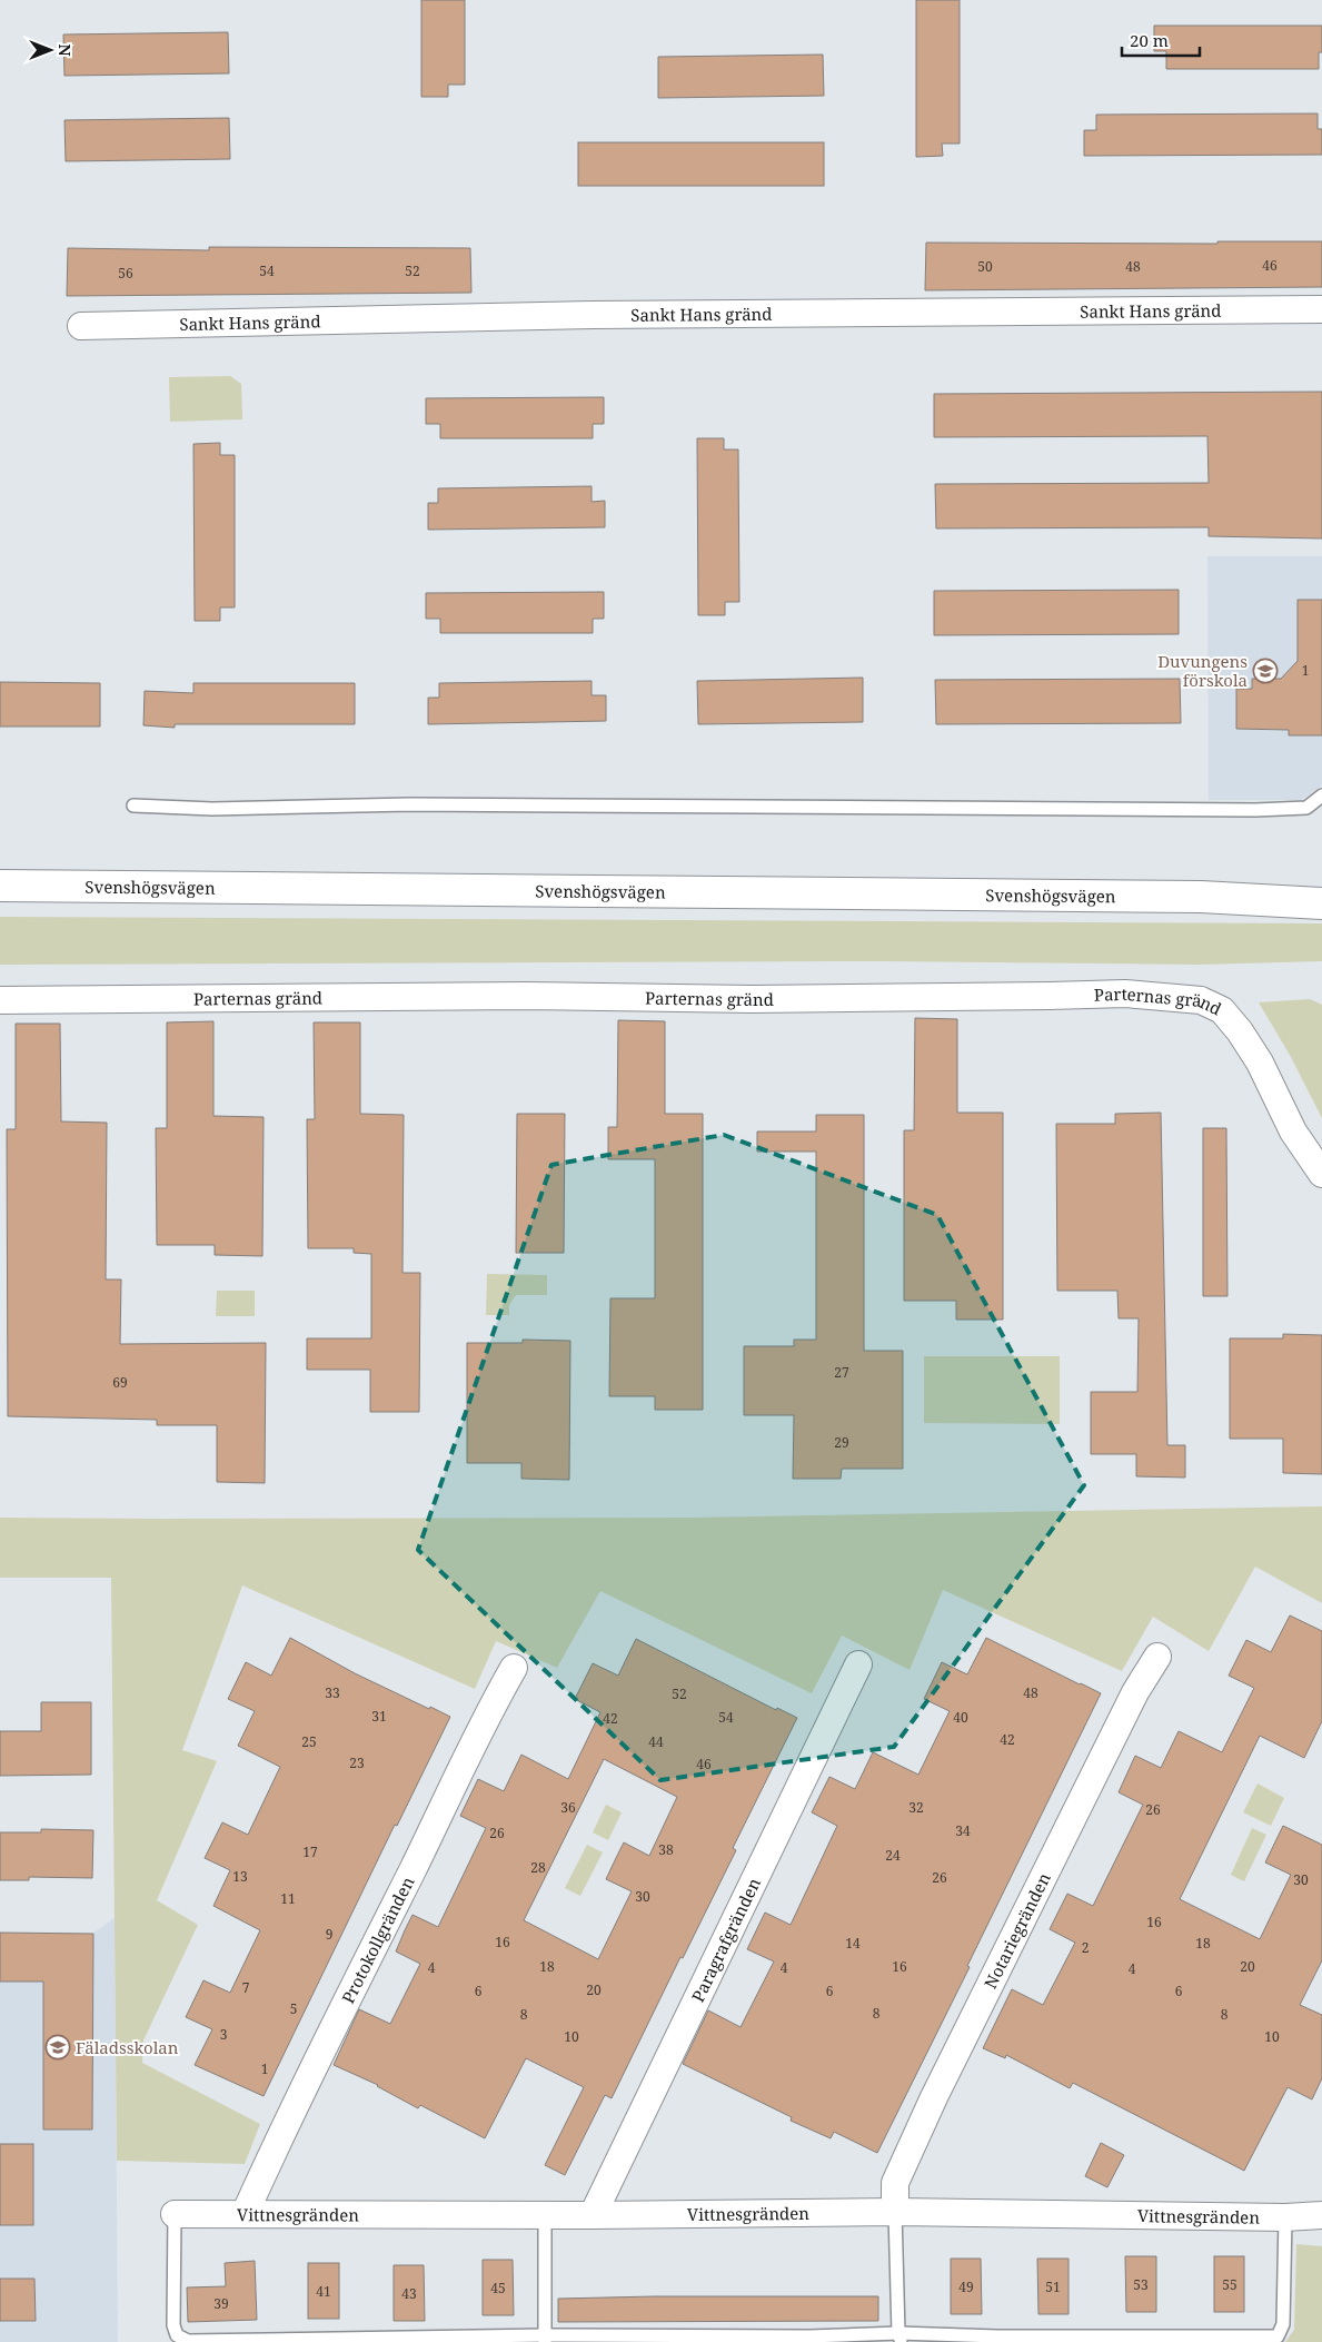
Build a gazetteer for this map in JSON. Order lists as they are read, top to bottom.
{
  "streets": {
    "main road": ["Svenshögsvägen"],
    "street": [
      "Sankt Hans gränd",
      "Parternas gränd",
      "Notariegränden",
      "Protokollgränden",
      "Paragrafgränden",
      "Vittnesgränden"
    ]
  },
  "crossings": [
    ["Notariegränden", "Vittnesgränden"],
    ["Protokollgränden", "Vittnesgränden"],
    ["Paragrafgränden", "Vittnesgränden"]
  ],
  "places": {
    "school or university": ["Duvungens förskola", "Fäladsskolan"]
  },
  "house_numbers": [
    "46",
    "50",
    "48",
    "54",
    "52",
    "56",
    "1",
    "27",
    "69",
    "29",
    "33",
    "48",
    "52",
    "31",
    "54",
    "40",
    "42",
    "42",
    "25",
    "44",
    "23",
    "46",
    "36",
    "32",
    "26",
    "34",
    "26",
    "38",
    "17",
    "24",
    "28",
    "13",
    "26",
    "30",
    "30",
    "11",
    "16",
    "9",
    "16",
    "14",
    "18",
    "2",
    "18",
    "16",
    "20",
    "4",
    "4",
    "4",
    "7",
    "20",
    "6",
    "6",
    "6",
    "5",
    "8",
    "8",
    "8",
    "3",
    "10",
    "10",
    "1",
    "53",
    "55",
    "49",
    "51",
    "45",
    "41",
    "43",
    "39"
  ],
  "scale_bar": "20 m",
  "north": "right"
}
